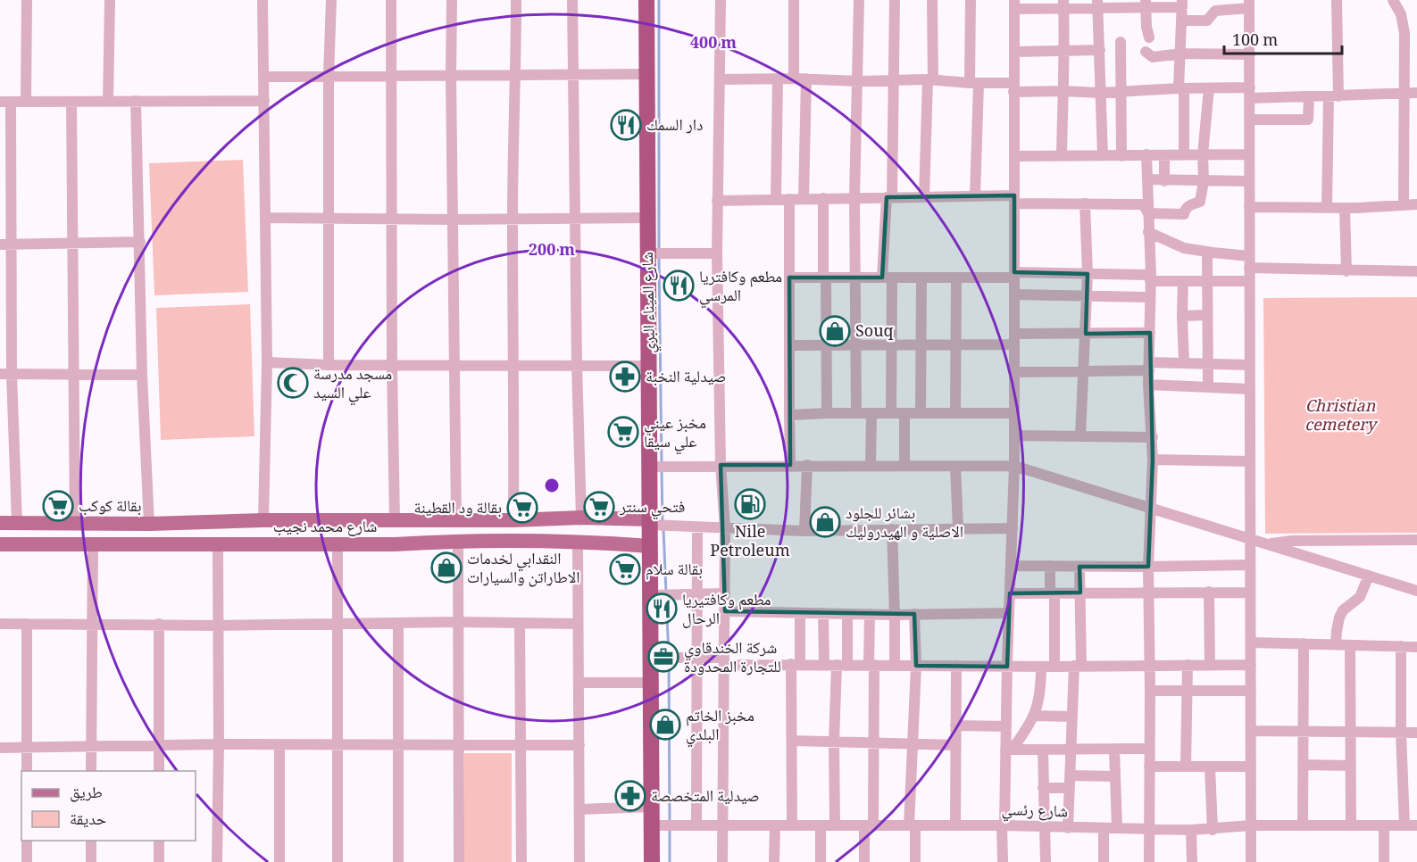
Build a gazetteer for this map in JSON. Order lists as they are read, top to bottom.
{
  "streets": {
    "highway": ["شارع الميناء البري"],
    "main road": ["شارع محمد نجيب"],
    "street": ["شارع رئسي"]
  },
  "crossings": [
    ["شارع الميناء البري", "شارع محمد نجيب"],
    ["شارع الميناء البري", "شارع رئسي"]
  ],
  "parks": ["Christian cemetery"],
  "places": {
    "restaurant": ["دار السمك", "مطعم وكافتريا المرسي", "مطعم وكافتيريا الرحال"],
    "shop": [
      "Souq",
      "بشائر للجلود الاصلية و الهيدروليك",
      "النقدابي لخدمات الاطاراتن والسيارات",
      "مخبز الخاتم البلدي"
    ],
    "pharmacy": ["صيدلية النخبة", "صيدلية المتخصصة"],
    "mosque": ["مسجد مدرسة علي السيد"],
    "supermarket": [
      "مخبز عيني علي سيقا",
      "بقالة كوكب",
      "فتحي سنتر",
      "بقالة ود القطينة",
      "بقالة سلام"
    ],
    "fuel station": ["Nile Petroleum"],
    "office": ["شركة الخندقاوي للتجارة المحدودة"]
  },
  "legend": ["طريق", "حديقة"],
  "scale_bar": "100 m",
  "rings": ["400 m", "200 m"]
}
